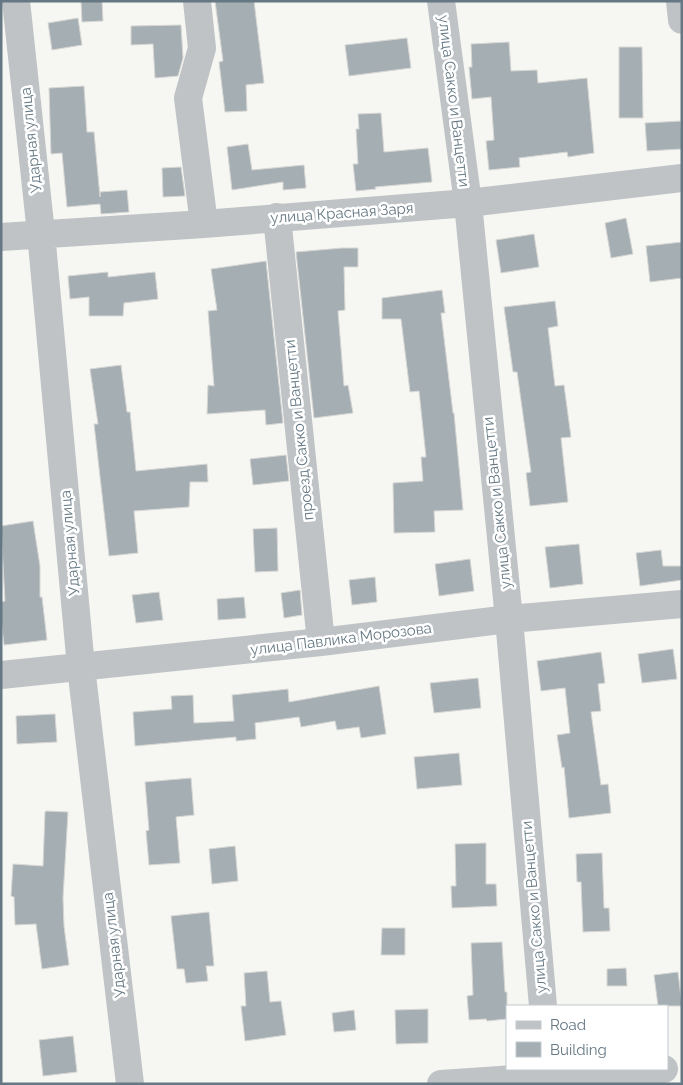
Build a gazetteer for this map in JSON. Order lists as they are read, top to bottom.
{
  "streets": {
    "street": [
      "улица Сакко и Ванцетти",
      "Ударная улица",
      "улица Красная Заря",
      "проезд Сакко и Ванцетти",
      "улица Павлика Морозова"
    ]
  },
  "crossings": [
    ["улица Сакко и Ванцетти", "улица Красная Заря"],
    ["улица Сакко и Ванцетти", "улица Павлика Морозова"],
    ["Ударная улица", "улица Красная Заря"],
    ["Ударная улица", "улица Павлика Морозова"],
    ["улица Красная Заря", "проезд Сакко и Ванцетти"],
    ["проезд Сакко и Ванцетти", "улица Павлика Морозова"]
  ],
  "legend": ["Road", "Building"]
}
